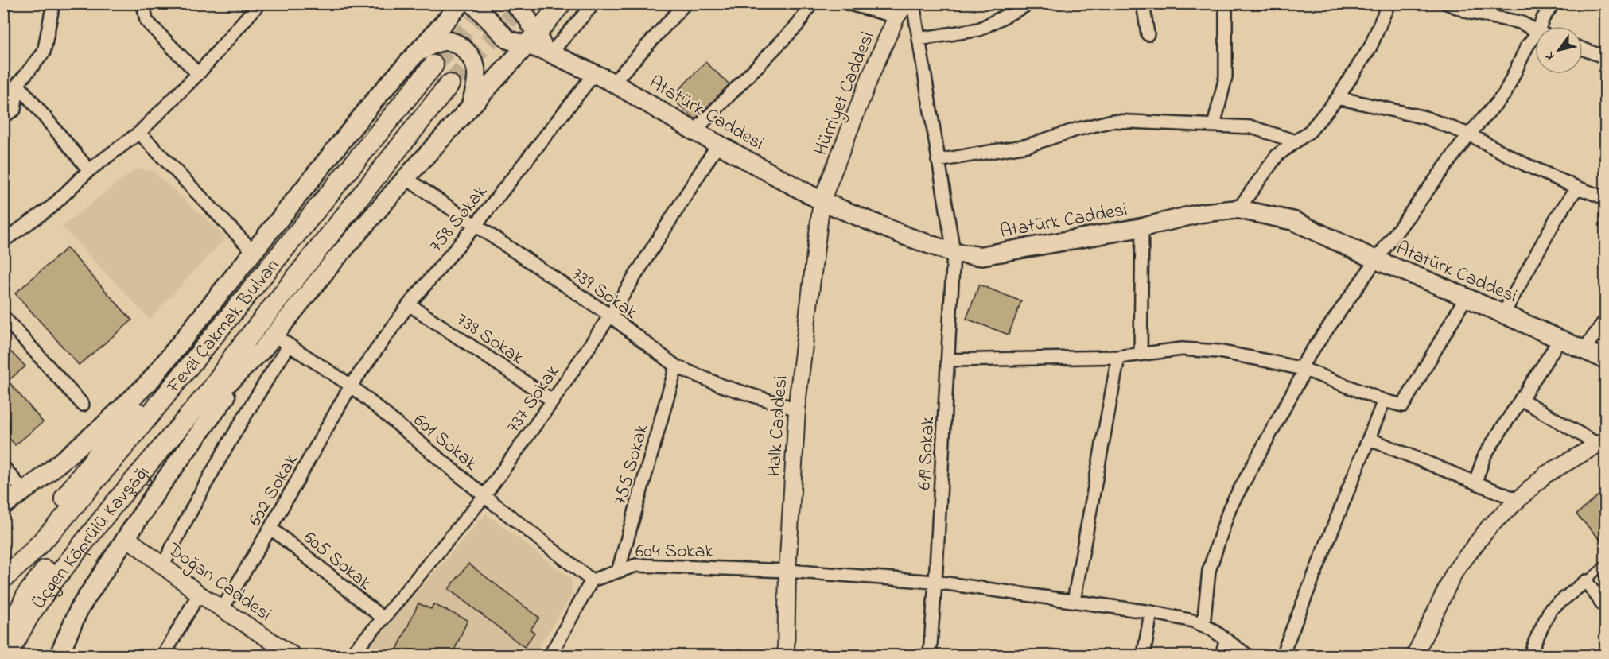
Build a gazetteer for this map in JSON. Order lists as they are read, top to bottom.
{
  "streets": {
    "main road": ["Atatürk Caddesi", "Fevzi Çakmak Bulvarı", "Üçgen Köprülü Kavşağı"],
    "street": [
      "Hürriyet Caddesi",
      "758 Sokak",
      "739 Sokak",
      "738 Sokak",
      "737 Sokak",
      "Halk Caddesi",
      "601 Sokak",
      "619 Sokak",
      "755 Sokak",
      "602 Sokak",
      "604 Sokak",
      "605 Sokak",
      "Doğan Caddesi"
    ]
  },
  "crossings": [
    ["Hürriyet Caddesi", "Atatürk Caddesi"],
    ["Hürriyet Caddesi", "Halk Caddesi"],
    ["Atatürk Caddesi", "758 Sokak"],
    ["Atatürk Caddesi", "737 Sokak"],
    ["Atatürk Caddesi", "Halk Caddesi"],
    ["Atatürk Caddesi", "619 Sokak"],
    ["758 Sokak", "739 Sokak"],
    ["758 Sokak", "738 Sokak"],
    ["758 Sokak", "601 Sokak"],
    ["758 Sokak", "602 Sokak"],
    ["739 Sokak", "737 Sokak"],
    ["739 Sokak", "Halk Caddesi"],
    ["739 Sokak", "755 Sokak"],
    ["Fevzi Çakmak Bulvarı", "Üçgen Köprülü Kavşağı"],
    ["738 Sokak", "737 Sokak"],
    ["737 Sokak", "601 Sokak"],
    ["737 Sokak", "605 Sokak"],
    ["Halk Caddesi", "604 Sokak"],
    ["601 Sokak", "602 Sokak"],
    ["601 Sokak", "604 Sokak"],
    ["619 Sokak", "604 Sokak"],
    ["755 Sokak", "604 Sokak"],
    ["602 Sokak", "605 Sokak"],
    ["602 Sokak", "Doğan Caddesi"]
  ],
  "north": "bottom left"
}
